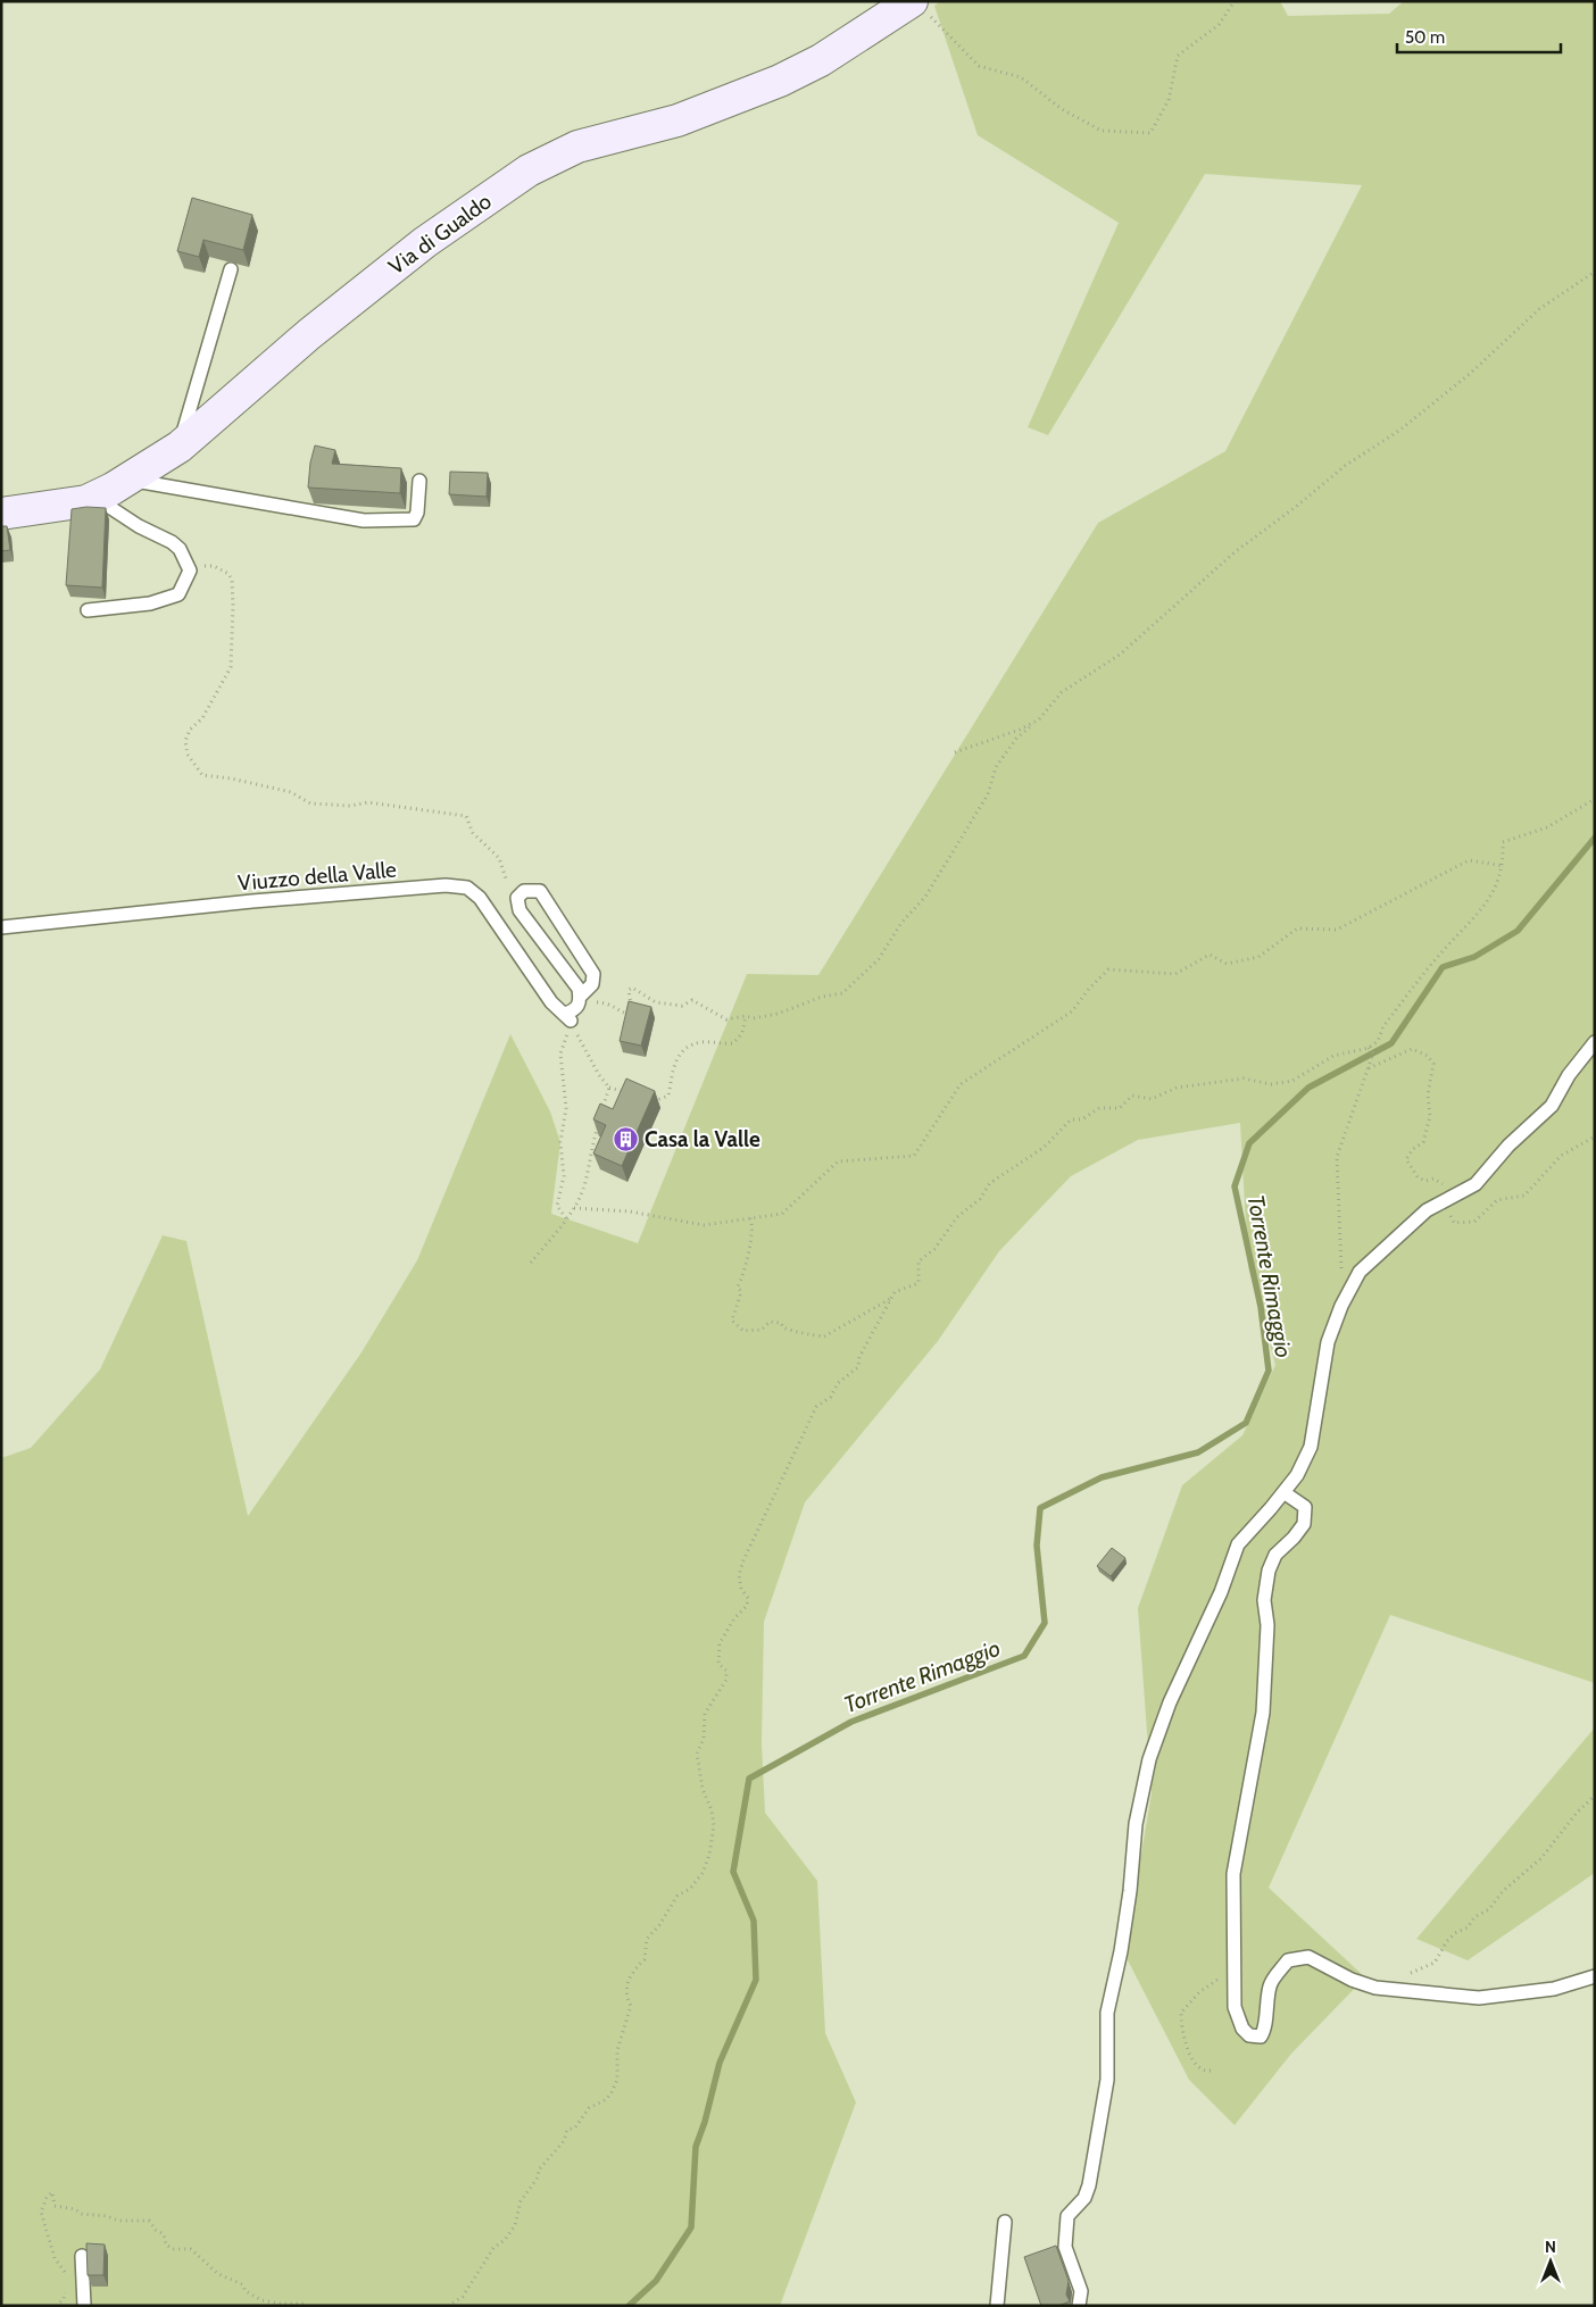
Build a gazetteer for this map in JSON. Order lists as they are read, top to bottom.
{
  "streets": {
    "street": ["Via di Gualdo"],
    "lane": ["Viuzzo della Valle"]
  },
  "water": ["Torrente Rimaggio"],
  "places": {
    "building": ["Casa la Valle"]
  },
  "scale_bar": "50 m",
  "north": "top"
}
